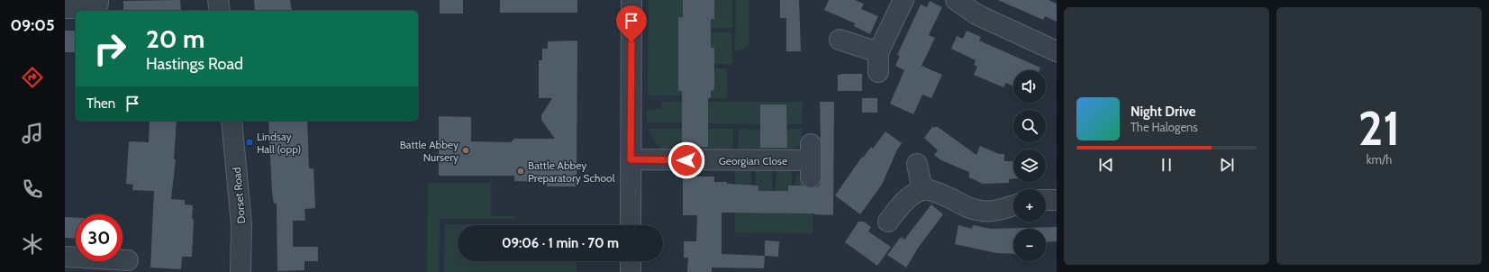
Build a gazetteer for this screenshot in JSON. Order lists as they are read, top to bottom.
{
  "streets": {
    "street": ["Georgian Close", "Dorset Road"]
  },
  "places": {
    "transit": ["Lindsay Hall (opp)"],
    "other": ["Battle Abbey Nursery", "Battle Abbey Preparatory School"]
  },
  "page": {
    "tabs": "09:05",
    "tile": ["21", "km/h"],
    "turn": ["20 m", "Hastings Road"],
    "map_buttons": ["+", "−"],
    "then": "Then",
    "song": ["Night Drive", "The Halogens"],
    "limit": "30",
    "trip": "09:06 · 1 min · 70 m"
  }
}
